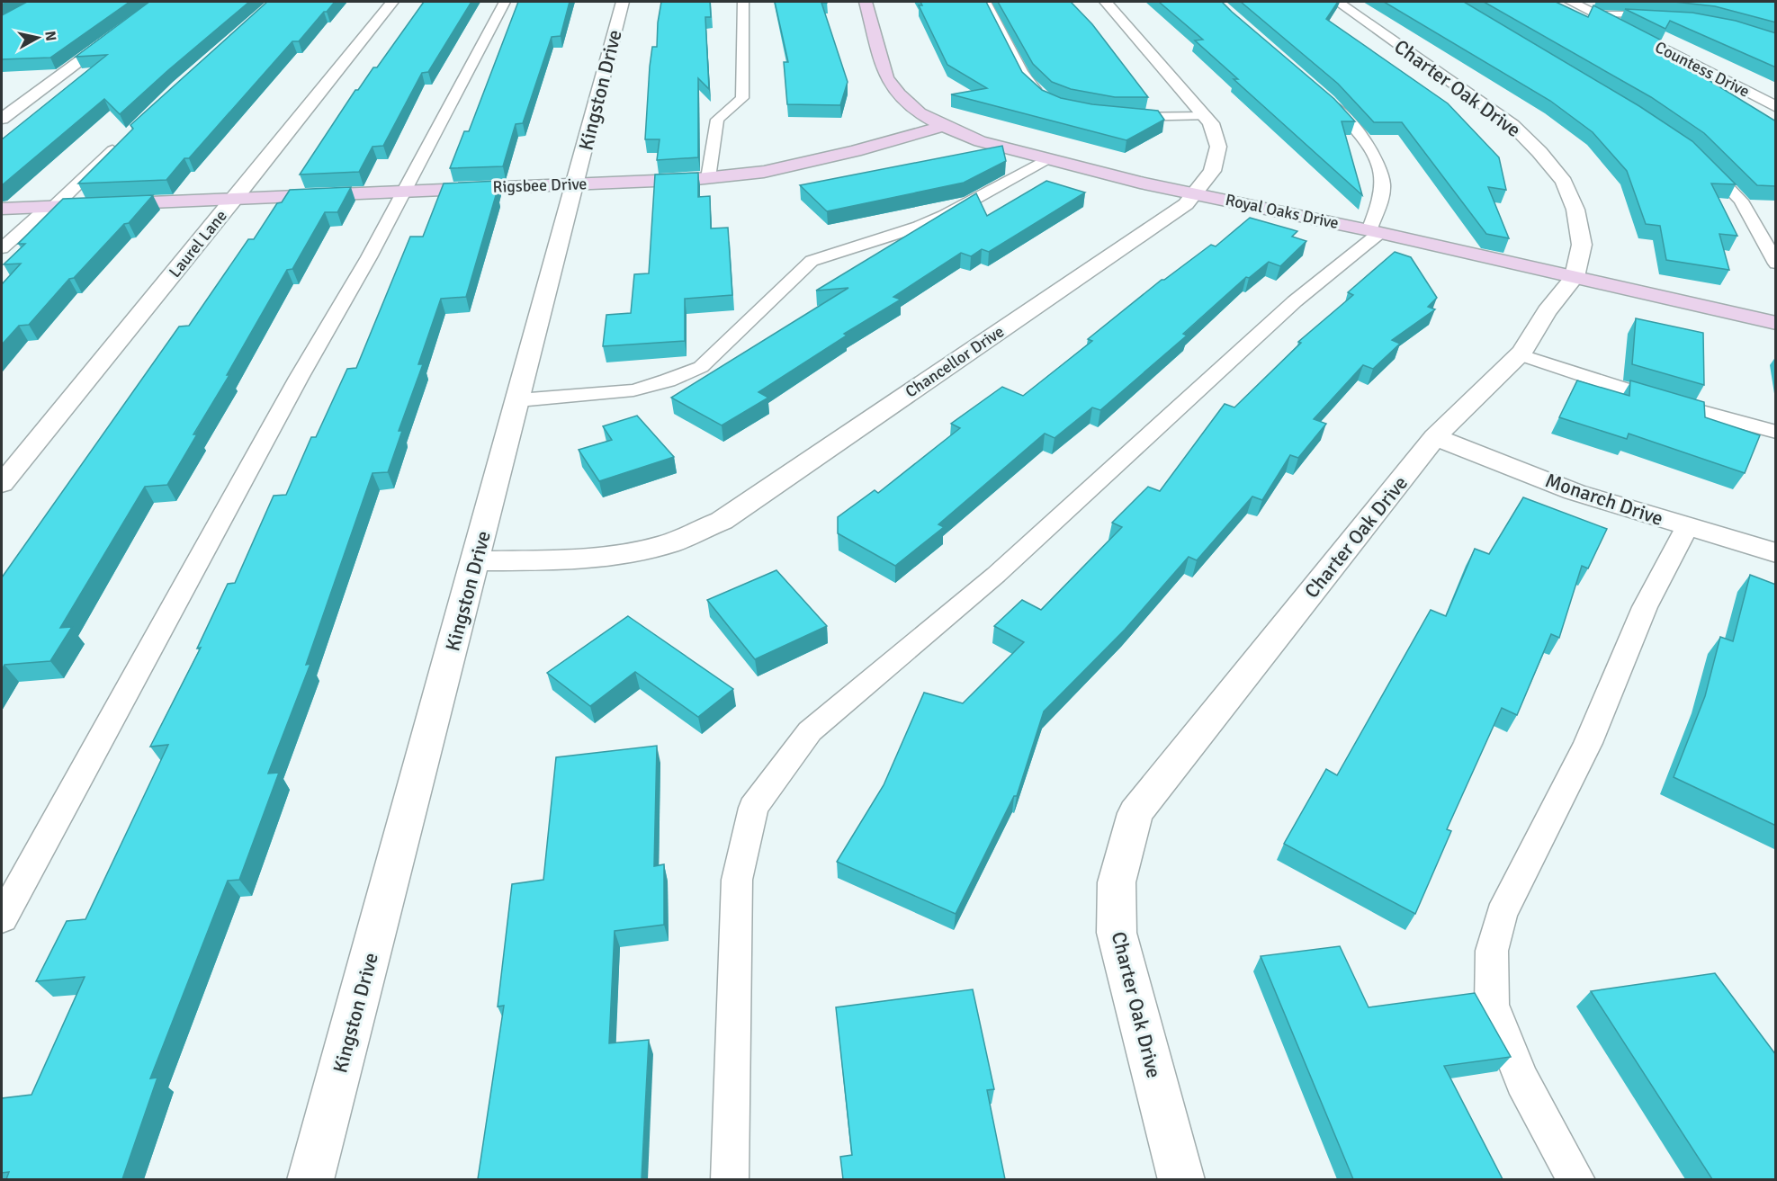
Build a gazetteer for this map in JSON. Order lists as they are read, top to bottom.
{
  "streets": {
    "street": [
      "Countess Drive",
      "Charter Oak Drive",
      "Kingston Drive",
      "Rigsbee Drive",
      "Royal Oaks Drive",
      "Laurel Lane",
      "Chancellor Drive",
      "Monarch Drive"
    ]
  },
  "crossings": [
    ["Charter Oak Drive", "Royal Oaks Drive"],
    ["Charter Oak Drive", "Monarch Drive"],
    ["Kingston Drive", "Rigsbee Drive"],
    ["Kingston Drive", "Chancellor Drive"],
    ["Rigsbee Drive", "Royal Oaks Drive"],
    ["Rigsbee Drive", "Laurel Lane"],
    ["Royal Oaks Drive", "Chancellor Drive"]
  ],
  "north": "right"
}
